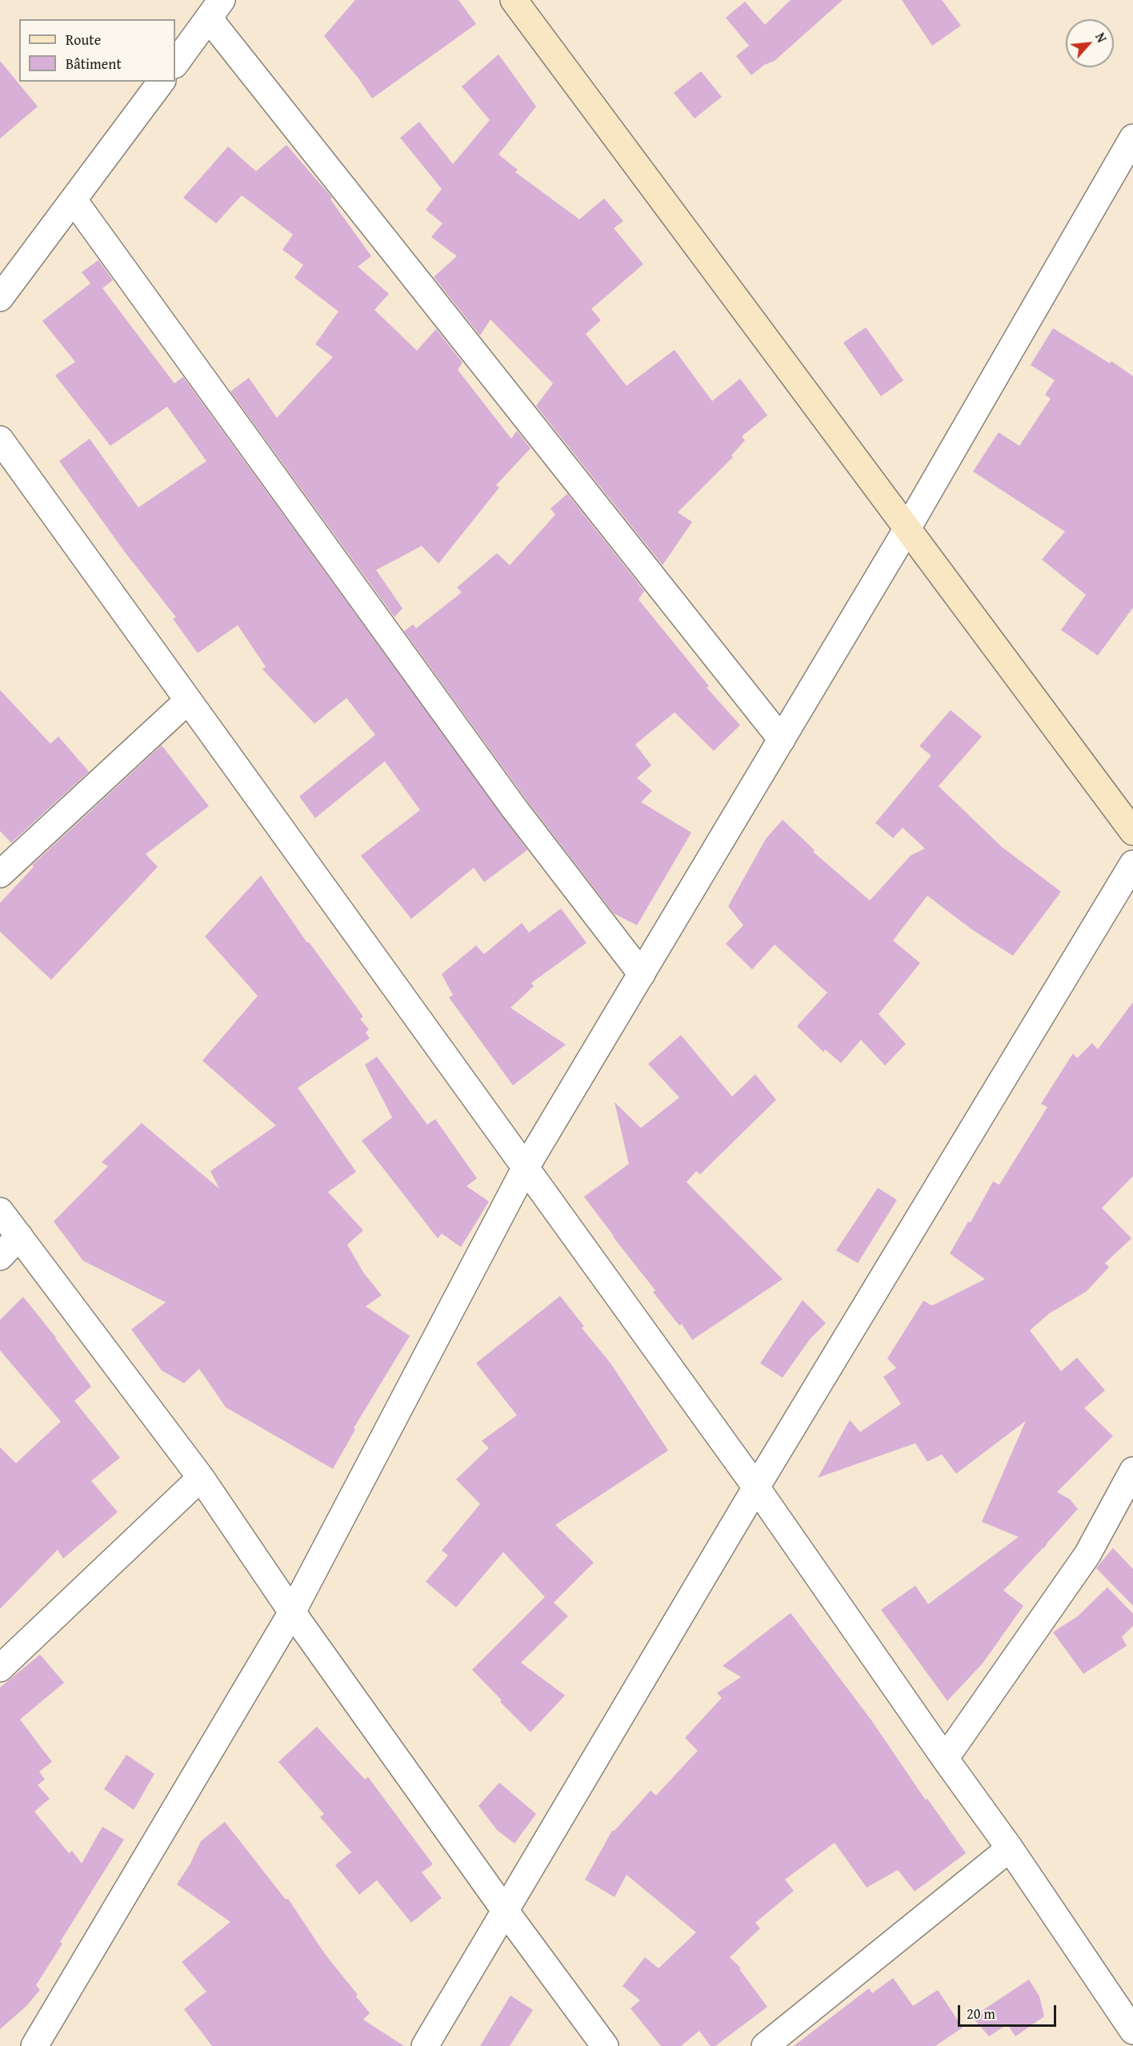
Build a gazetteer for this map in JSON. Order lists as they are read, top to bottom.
{
  "legend": ["Route", "Bâtiment"],
  "scale_bar": "20 m",
  "north": "top right"
}
